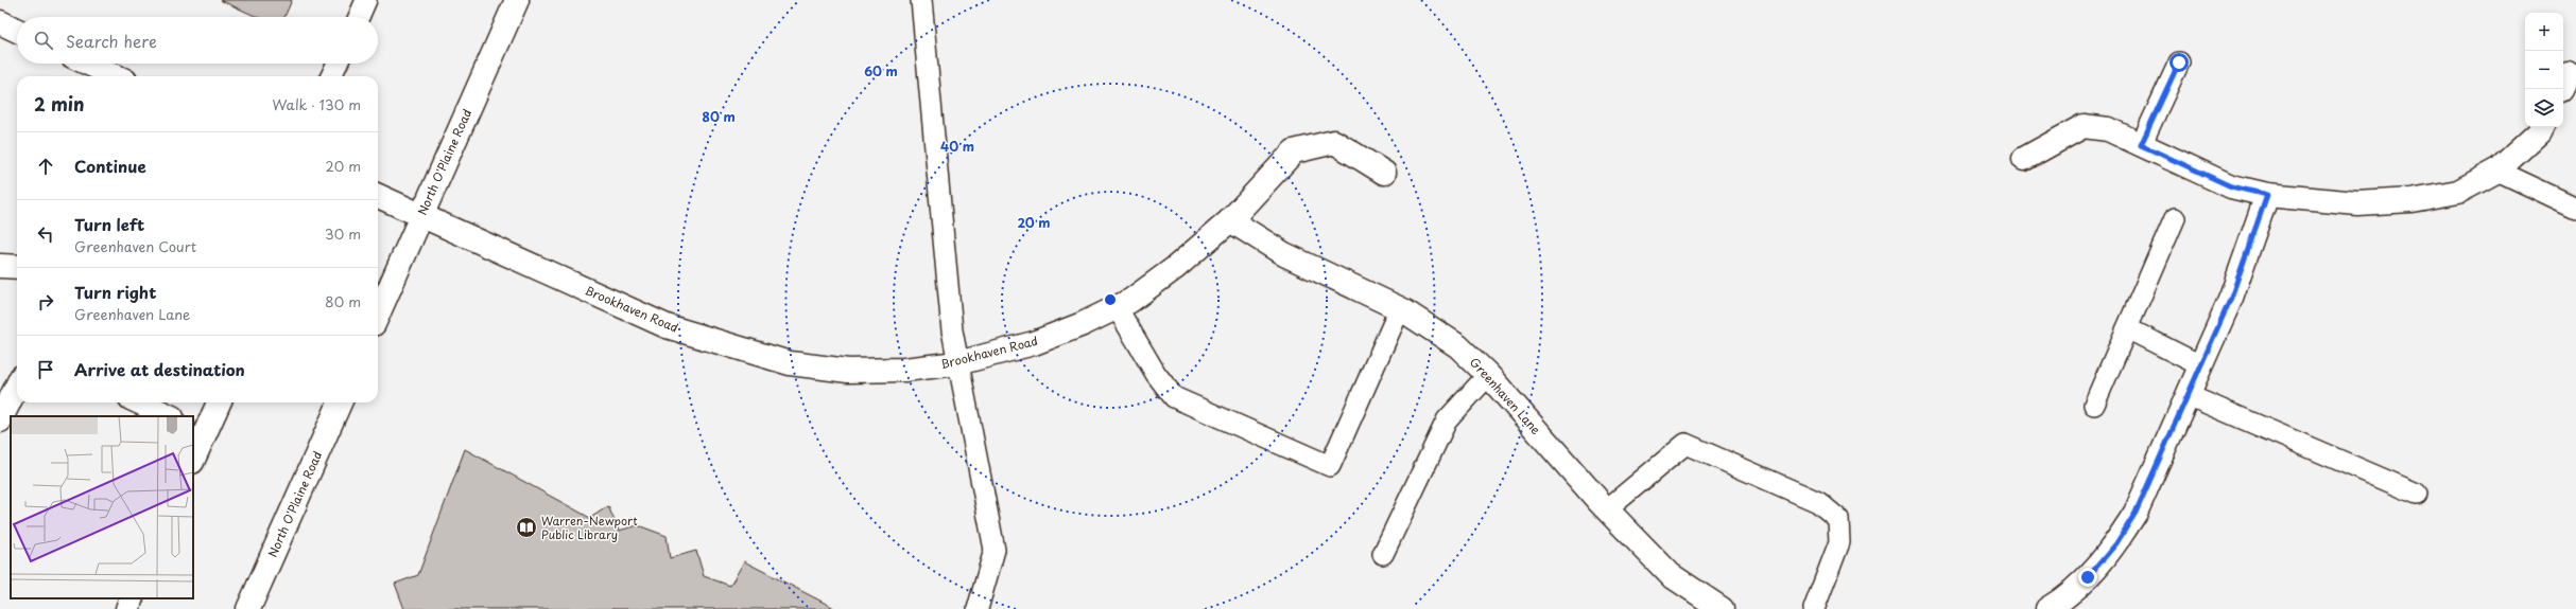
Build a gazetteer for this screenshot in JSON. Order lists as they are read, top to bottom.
{
  "streets": {
    "street": ["North O'Plaine Road", "Brookhaven Road", "Greenhaven Lane"]
  },
  "crossings": [
    ["North O'Plaine Road", "Brookhaven Road"],
    ["Brookhaven Road", "Greenhaven Lane"]
  ],
  "places": {
    "library": ["Warren-Newport Public Library"]
  },
  "page": {
    "map_buttons": ["+", "−"],
    "search": "Search here",
    "heading": ["2 min", "Walk · 130 m"],
    "list": [
      ["Continue", "20 m"],
      ["Turn left", "Greenhaven Court", "30 m"],
      ["Turn right", "Greenhaven Lane", "80 m"],
      "Arrive at destination"
    ]
  },
  "rings": [
    "60 m",
    "80 m",
    "40 m",
    "20 m"
  ]
}
